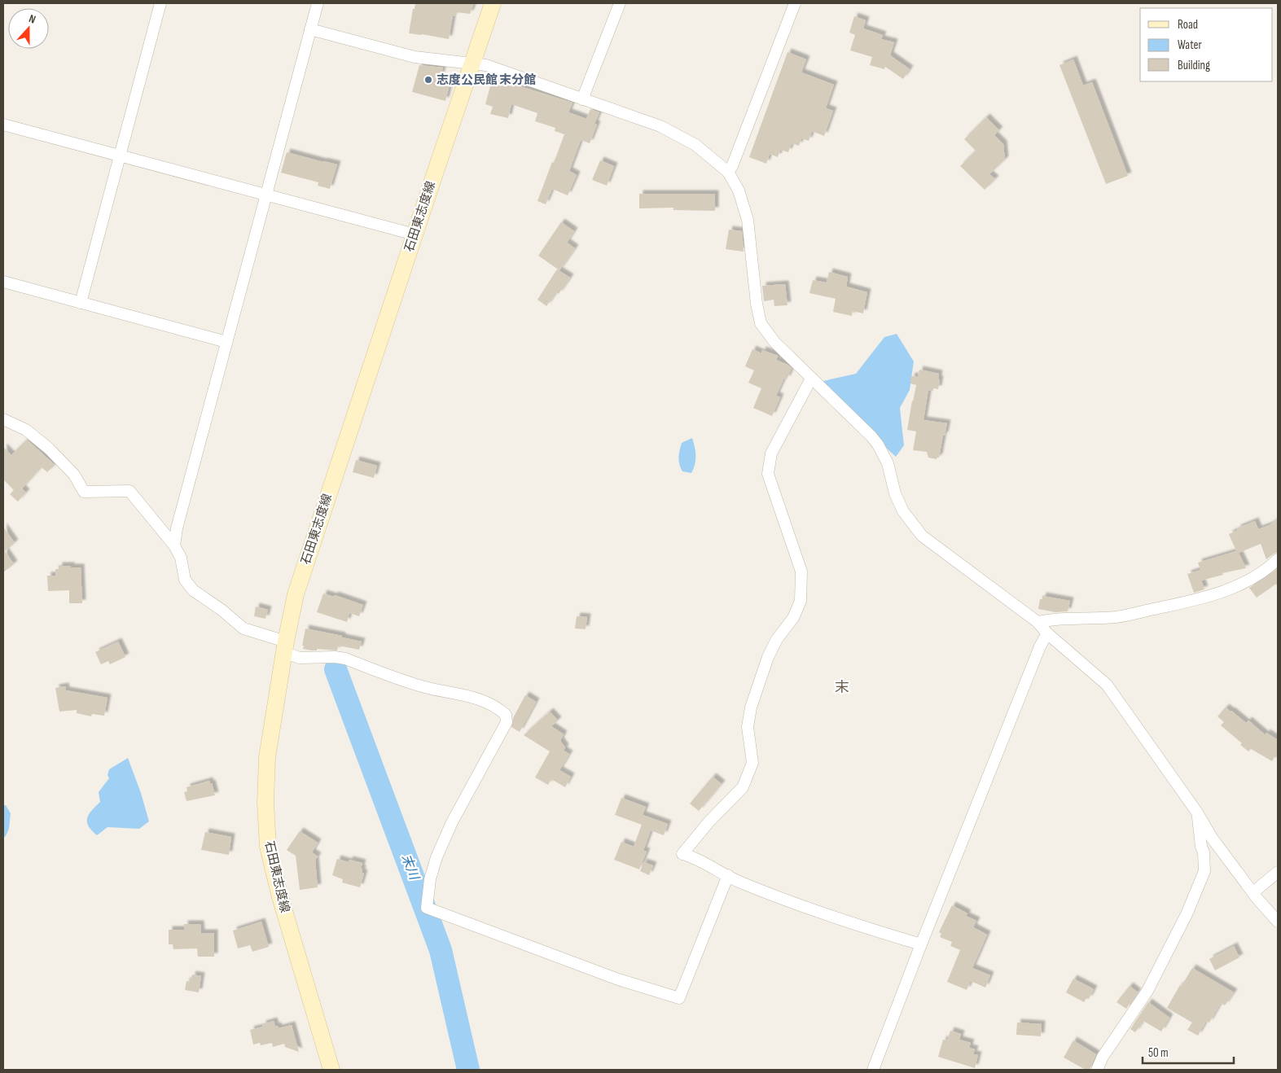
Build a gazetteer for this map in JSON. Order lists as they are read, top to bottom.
{
  "streets": {
    "main road": ["石田東志度線"]
  },
  "districts": ["末"],
  "water": ["末川"],
  "places": ["志度公民館 末分館"],
  "legend": ["Road", "Water", "Building"],
  "scale_bar": "50 m",
  "north": "top"
}
